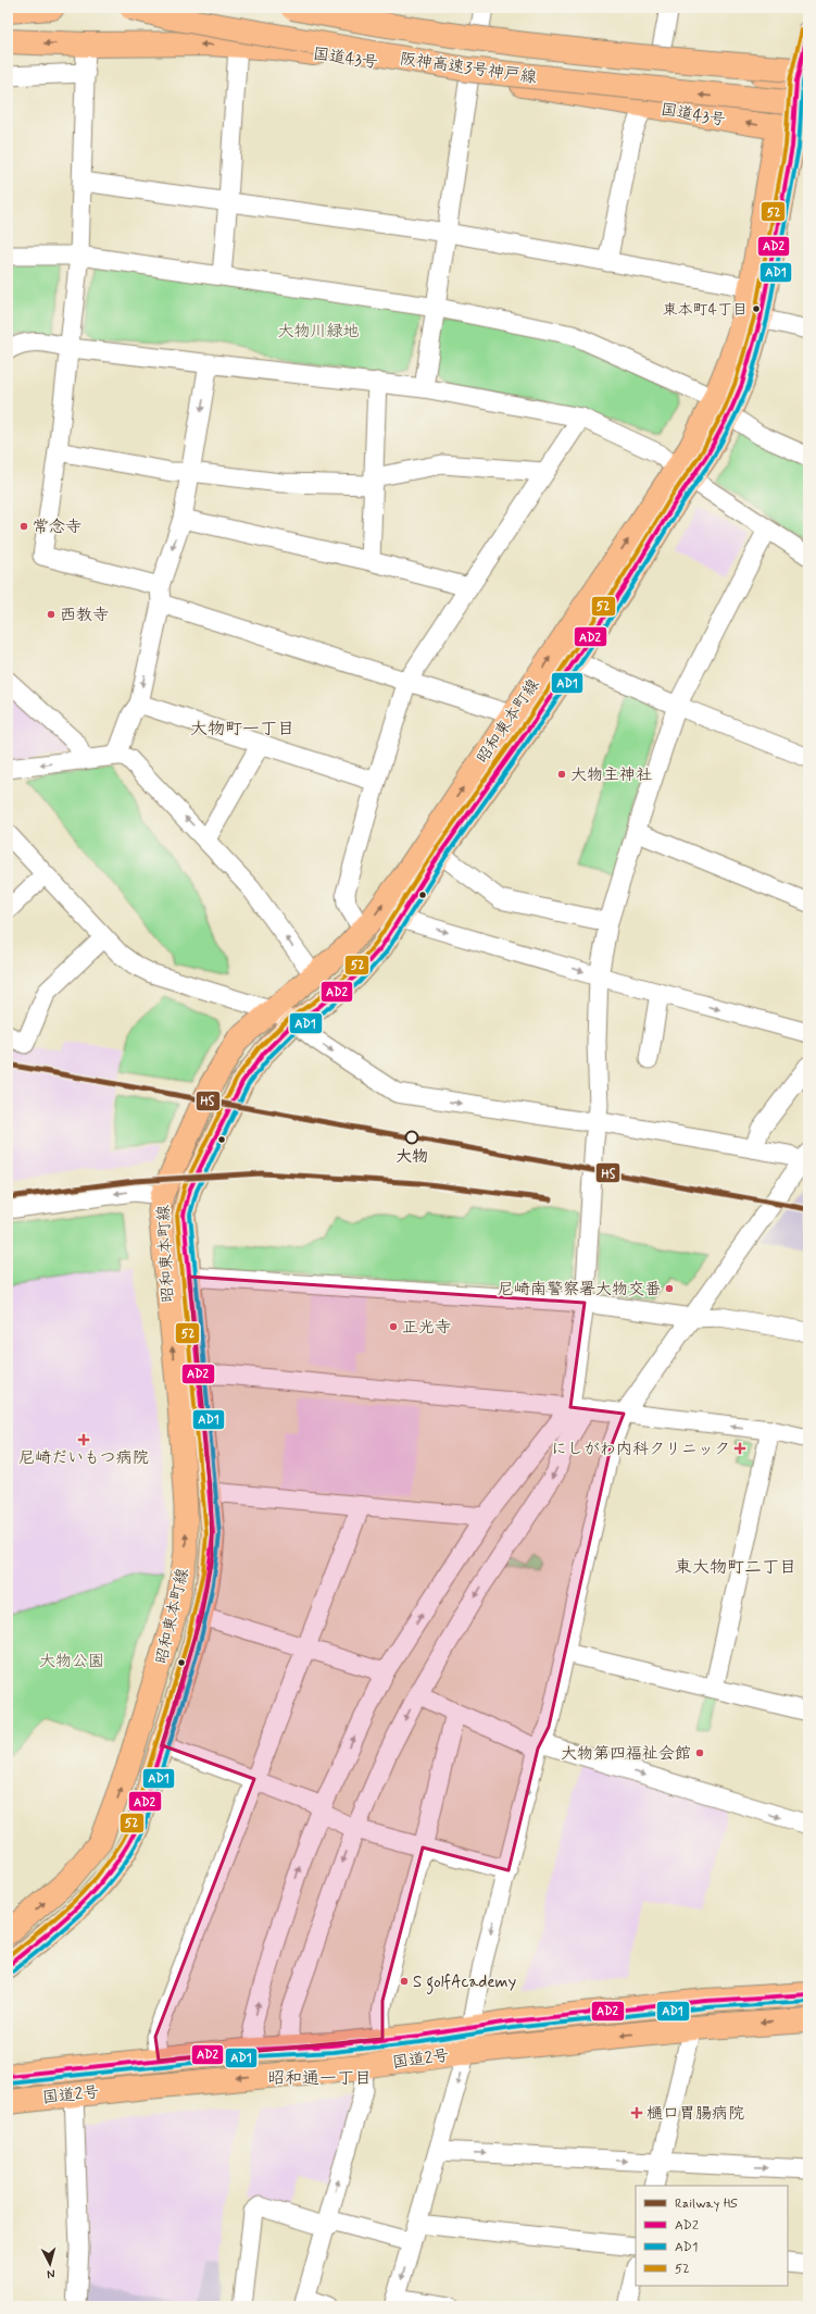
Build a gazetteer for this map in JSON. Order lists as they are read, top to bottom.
{
  "streets": {
    "highway": ["国道43号", "阪神高速3号神戸線", "国道2号"],
    "main road": ["昭和東本町線"]
  },
  "crossings": [
    ["国道43号", "昭和東本町線"],
    ["阪神高速3号神戸線", "昭和東本町線"]
  ],
  "districts": ["大物町一丁目", "東大物町二丁目", "昭和通一丁目"],
  "parks": ["大物川緑地", "大物公園"],
  "places": {
    "other": [
      "東本町4丁目",
      "常念寺",
      "西教寺",
      "大物主神社",
      "大物",
      "尼崎南警察署大物交番",
      "正光寺",
      "大物第四福祉会館",
      "S golfAcademy"
    ],
    "health": ["尼崎だいもつ病院", "にしがわ内科クリニック", "樋口胃腸病院"]
  },
  "lines": [
    "transit line 52",
    "transit line AD2",
    "transit line AD1",
    "rail line HS"
  ],
  "legend": [
    "Railway HS",
    "AD2",
    "AD1",
    "52"
  ],
  "north": "bottom"
}
